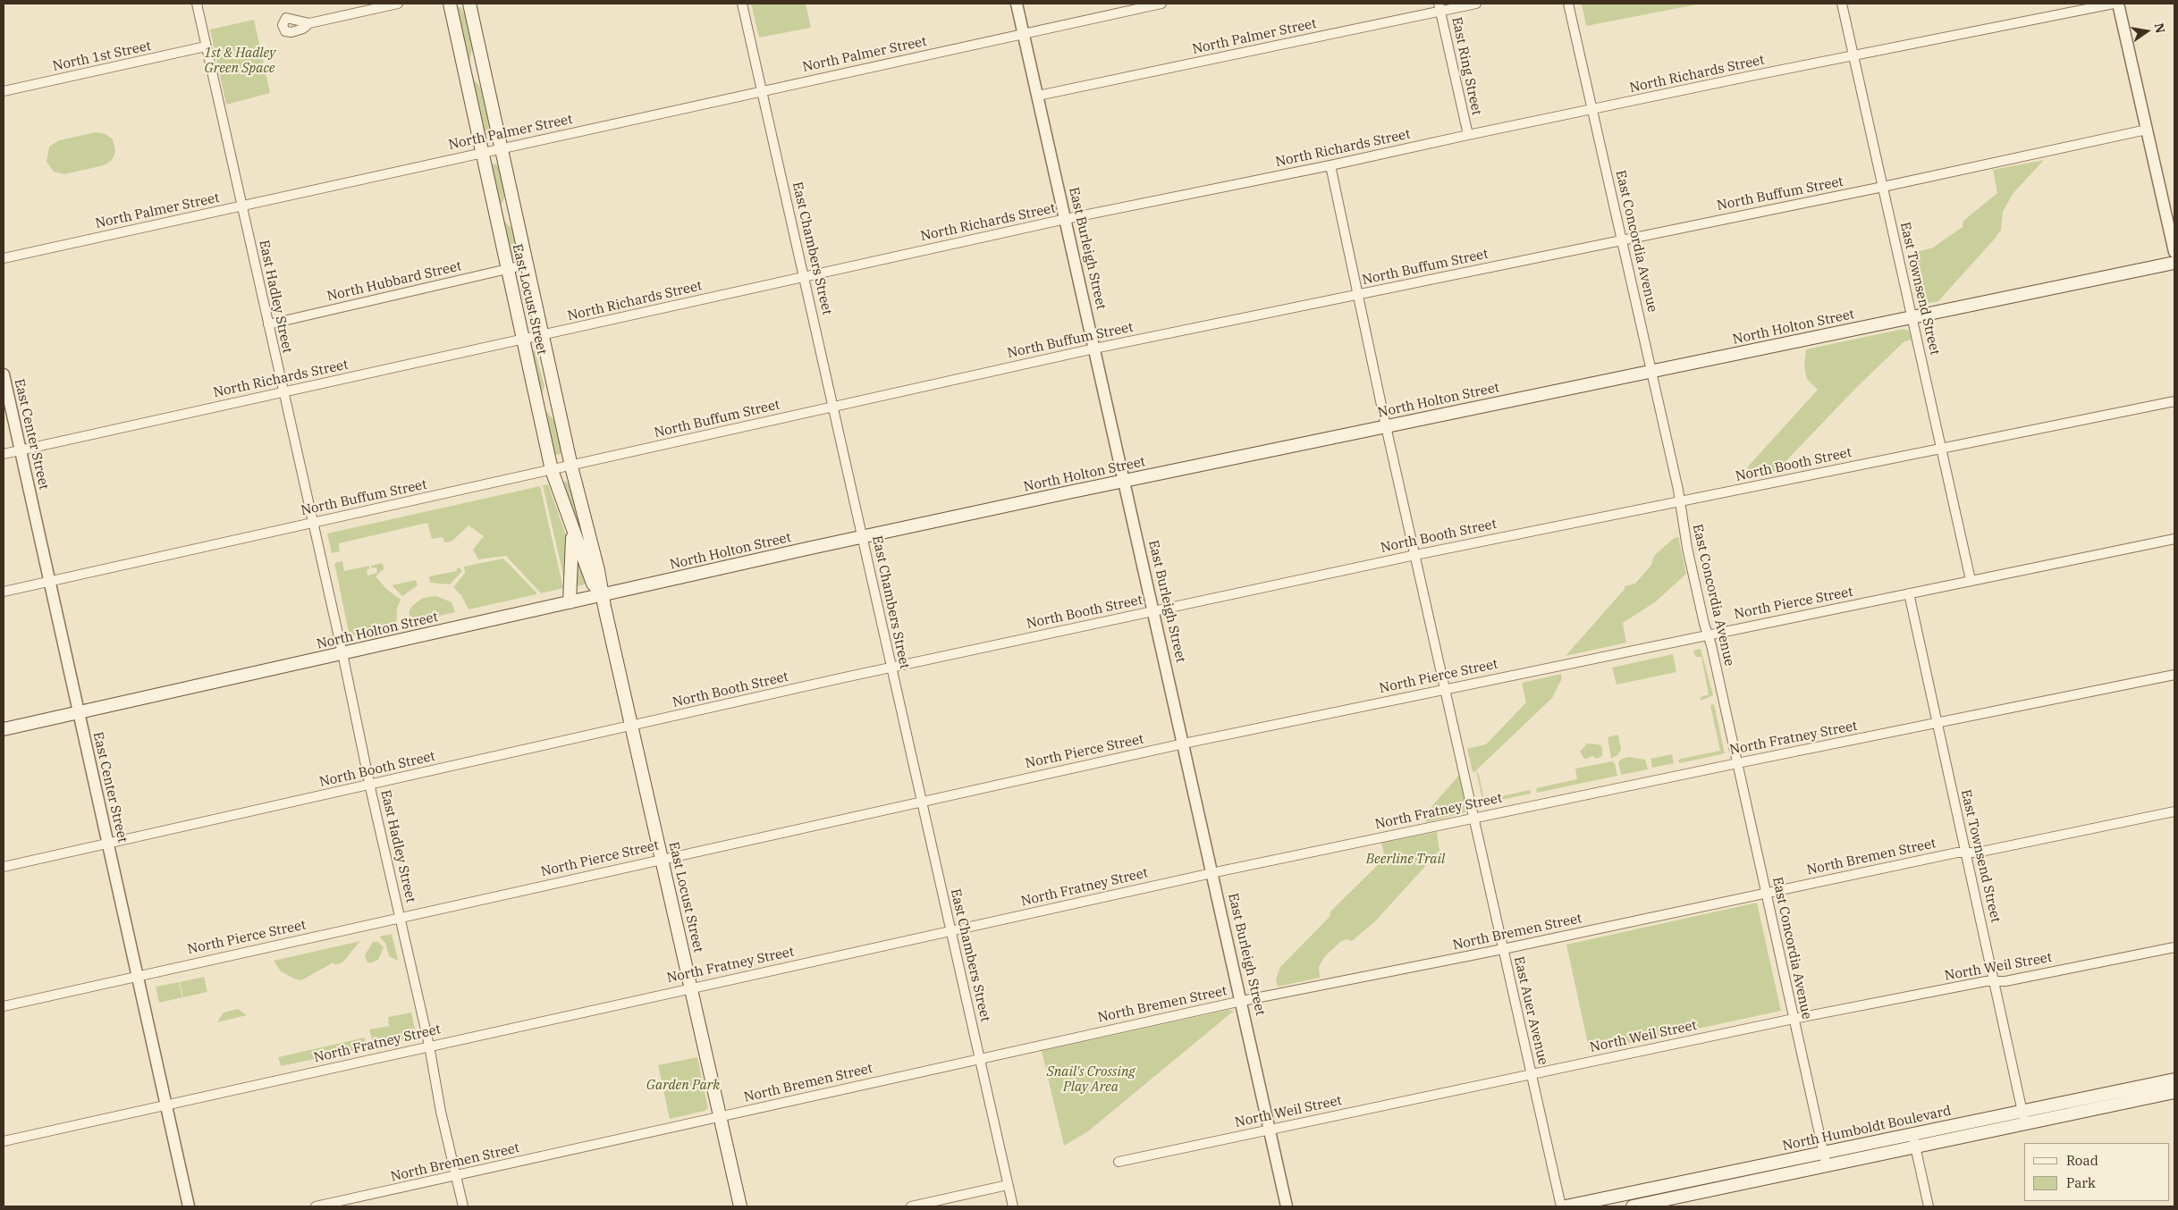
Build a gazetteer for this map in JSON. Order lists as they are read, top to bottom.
{
  "streets": {
    "main road": ["East Locust Street", "North Holton Street", "North Humboldt Boulevard"],
    "street": [
      "North Palmer Street",
      "North 1st Street",
      "East Ring Street",
      "North Richards Street",
      "North Buffum Street",
      "East Concordia Avenue",
      "East Chambers Street",
      "East Burleigh Street",
      "North Hubbard Street",
      "East Townsend Street",
      "East Hadley Street",
      "East Center Street",
      "North Booth Street",
      "North Pierce Street",
      "North Fratney Street",
      "North Bremen Street",
      "North Weil Street",
      "East Auer Avenue"
    ]
  },
  "crossings": [
    ["North Palmer Street", "East Ring Street"],
    ["North Palmer Street", "East Chambers Street"],
    ["North Palmer Street", "East Burleigh Street"],
    ["North Palmer Street", "East Hadley Street"],
    ["North Palmer Street", "East Locust Street"],
    ["North 1st Street", "East Hadley Street"],
    ["East Ring Street", "North Richards Street"],
    ["North Richards Street", "East Concordia Avenue"],
    ["North Richards Street", "East Chambers Street"],
    ["North Richards Street", "East Burleigh Street"],
    ["North Richards Street", "East Townsend Street"],
    ["North Richards Street", "East Hadley Street"],
    ["North Richards Street", "East Locust Street"],
    ["North Richards Street", "East Center Street"],
    ["North Richards Street", "East Auer Avenue"],
    ["North Buffum Street", "East Concordia Avenue"],
    ["North Buffum Street", "East Chambers Street"],
    ["North Buffum Street", "East Burleigh Street"],
    ["North Buffum Street", "East Townsend Street"],
    ["North Buffum Street", "East Hadley Street"],
    ["North Buffum Street", "East Locust Street"],
    ["North Buffum Street", "East Center Street"],
    ["North Buffum Street", "East Auer Avenue"],
    ["East Concordia Avenue", "North Holton Street"],
    ["East Concordia Avenue", "North Booth Street"],
    ["East Concordia Avenue", "North Pierce Street"],
    ["East Concordia Avenue", "North Fratney Street"],
    ["East Concordia Avenue", "North Bremen Street"],
    ["East Concordia Avenue", "North Weil Street"],
    ["East Concordia Avenue", "North Humboldt Boulevard"],
    ["East Chambers Street", "North Holton Street"],
    ["East Chambers Street", "North Booth Street"],
    ["East Chambers Street", "North Pierce Street"],
    ["East Chambers Street", "North Fratney Street"],
    ["East Chambers Street", "North Bremen Street"],
    ["East Burleigh Street", "North Holton Street"],
    ["East Burleigh Street", "North Booth Street"],
    ["East Burleigh Street", "North Pierce Street"],
    ["East Burleigh Street", "North Fratney Street"],
    ["East Burleigh Street", "North Bremen Street"],
    ["East Burleigh Street", "North Weil Street"],
    ["North Hubbard Street", "East Hadley Street"],
    ["North Hubbard Street", "East Locust Street"],
    ["East Townsend Street", "North Holton Street"],
    ["East Townsend Street", "North Booth Street"],
    ["East Townsend Street", "North Pierce Street"],
    ["East Townsend Street", "North Fratney Street"],
    ["East Townsend Street", "North Bremen Street"],
    ["East Townsend Street", "North Weil Street"],
    ["East Townsend Street", "North Humboldt Boulevard"],
    ["East Hadley Street", "North Holton Street"],
    ["East Hadley Street", "North Booth Street"],
    ["East Hadley Street", "North Pierce Street"],
    ["East Hadley Street", "North Fratney Street"],
    ["East Hadley Street", "North Bremen Street"],
    ["East Locust Street", "North Holton Street"],
    ["East Locust Street", "North Booth Street"],
    ["East Locust Street", "North Pierce Street"],
    ["East Locust Street", "North Fratney Street"],
    ["East Locust Street", "North Bremen Street"],
    ["North Holton Street", "East Center Street"],
    ["North Holton Street", "East Auer Avenue"],
    ["East Center Street", "North Booth Street"],
    ["East Center Street", "North Pierce Street"],
    ["East Center Street", "North Fratney Street"],
    ["North Booth Street", "East Auer Avenue"],
    ["North Pierce Street", "East Auer Avenue"],
    ["North Fratney Street", "East Auer Avenue"],
    ["North Bremen Street", "East Auer Avenue"],
    ["North Weil Street", "East Auer Avenue"]
  ],
  "parks": [
    "1st & Hadley Green Space",
    "Beerline Trail",
    "Snail's Crossing Play Area",
    "Garden Park"
  ],
  "legend": ["Road", "Park"],
  "north": "right"
}
